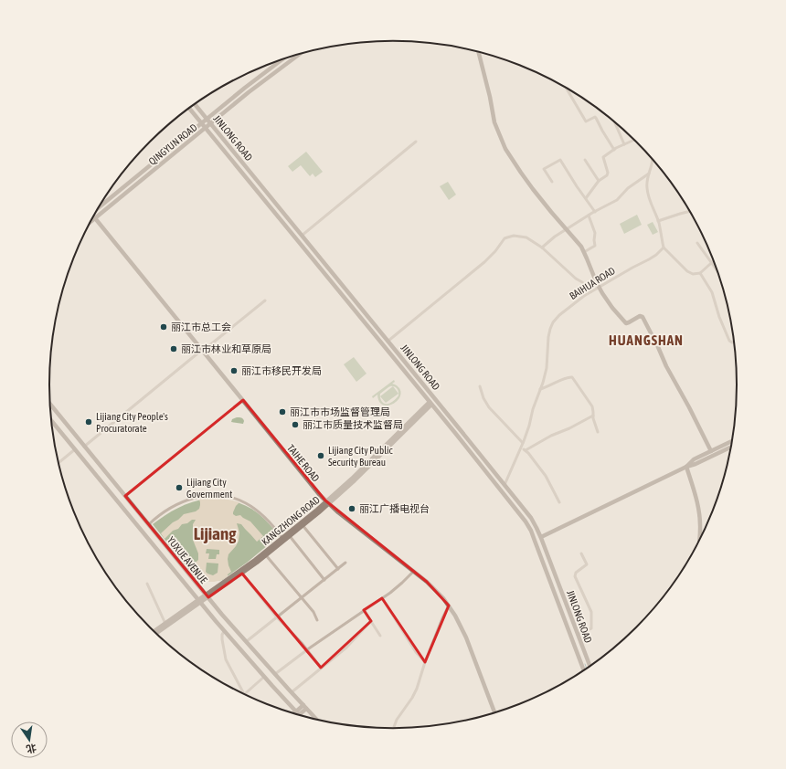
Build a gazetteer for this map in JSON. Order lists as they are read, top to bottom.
{
  "streets": {
    "main road": [
      "JINLONG ROAD",
      "QINGYUN ROAD",
      "TAIHE ROAD",
      "KANGZHONG ROAD",
      "YUXUE AVENUE"
    ],
    "street": ["BAIHUA ROAD"]
  },
  "crossings": [
    ["JINLONG ROAD", "QINGYUN ROAD"],
    ["JINLONG ROAD", "BAIHUA ROAD"],
    ["JINLONG ROAD", "KANGZHONG ROAD"],
    ["QINGYUN ROAD", "TAIHE ROAD"],
    ["TAIHE ROAD", "KANGZHONG ROAD"],
    ["KANGZHONG ROAD", "YUXUE AVENUE"]
  ],
  "districts": ["HUANGSHAN", "Lijiang"],
  "places": [
    "丽江市总工会",
    "丽江市林业和草原局",
    "丽江市移民开发局",
    "丽江市市场监督管理局",
    "Lijiang City People's Procuratorate",
    "丽江市质量技术监督局",
    "Lijiang City Public Security Bureau",
    "Lijiang City Government",
    "丽江广播电视台"
  ],
  "north": "bottom"
}
